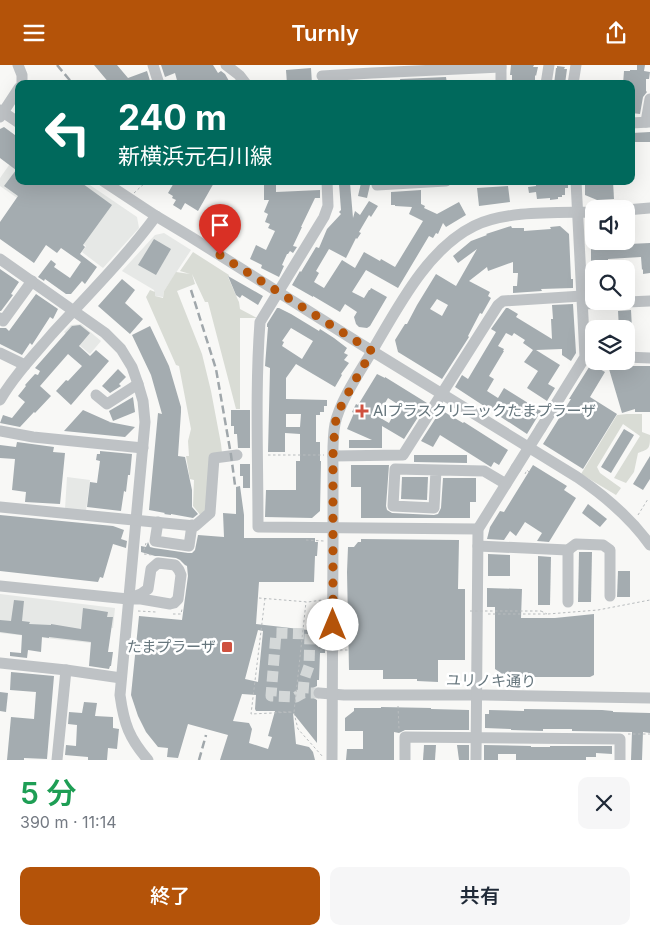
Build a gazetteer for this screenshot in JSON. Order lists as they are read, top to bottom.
{
  "streets": {
    "street": ["ユリノキ通り"]
  },
  "places": {
    "health": ["AIプラスクリニックたまプラーザ"],
    "transit": ["たまプラーザ"]
  },
  "page": {
    "header": "Turnly",
    "turn": ["240 m", "新横浜元石川線"],
    "heading": ["5 分", "390 m · 11:14"],
    "buttons": ["終了", "共有"]
  }
}
